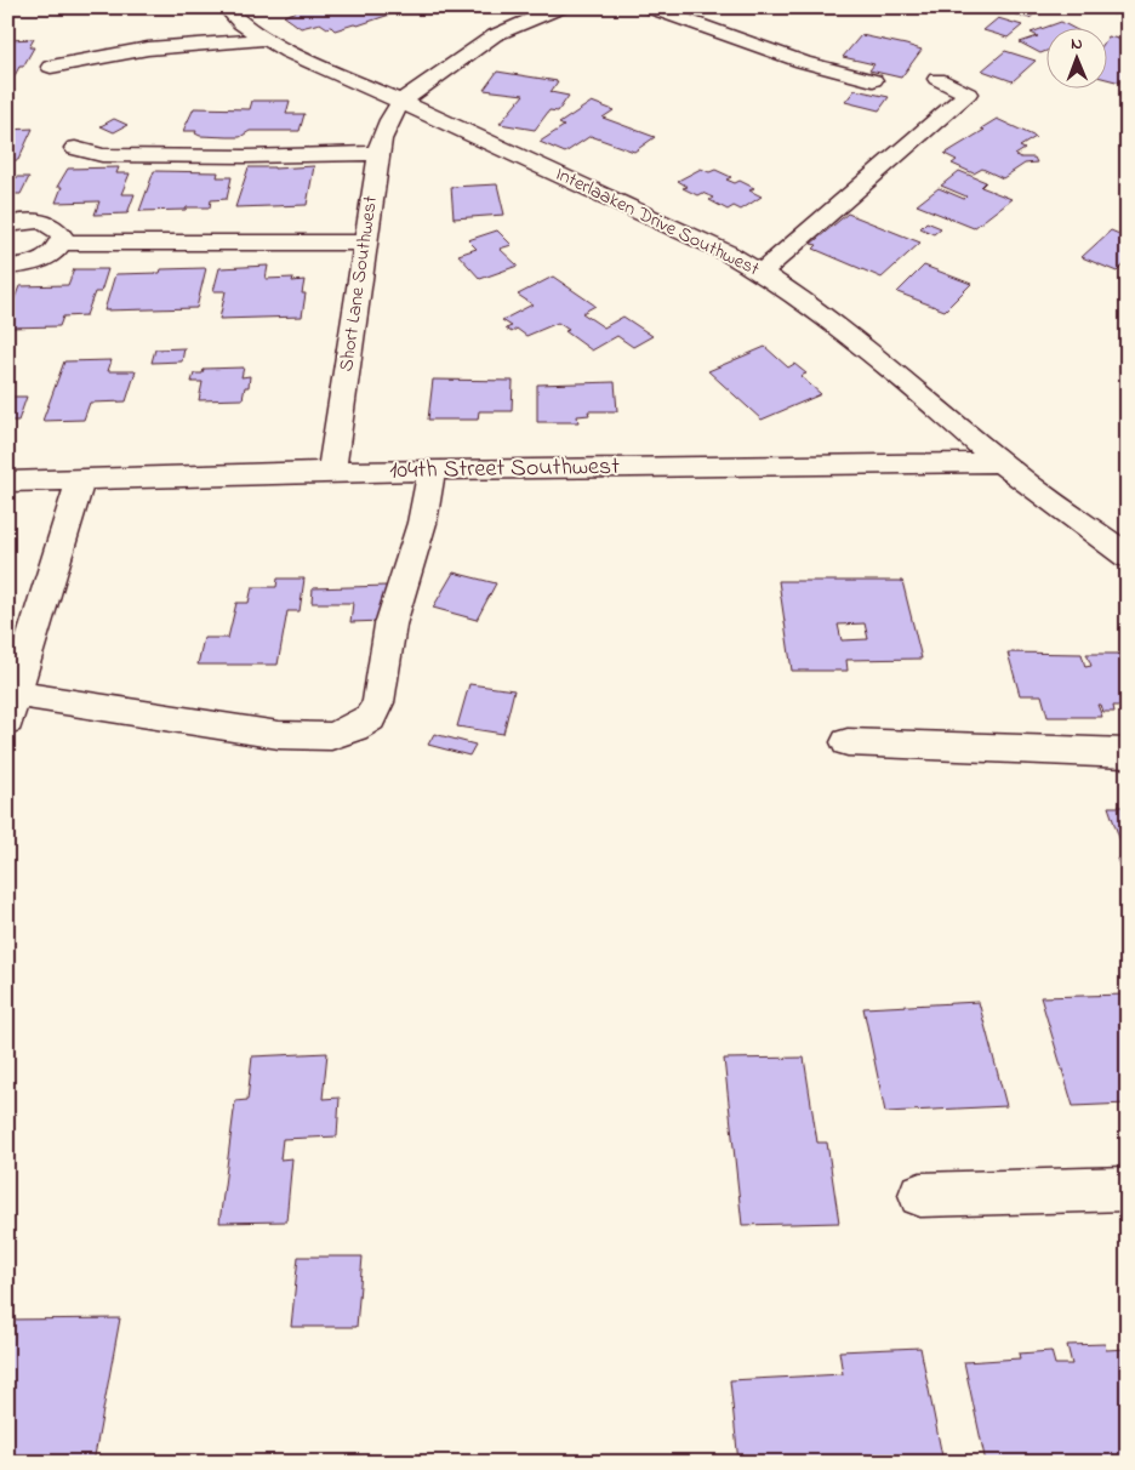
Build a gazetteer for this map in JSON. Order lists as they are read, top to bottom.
{
  "streets": {
    "street": ["Interlaaken Drive Southwest", "Short Lane Southwest", "104th Street Southwest"]
  },
  "crossings": [
    ["Interlaaken Drive Southwest", "Short Lane Southwest"],
    ["Interlaaken Drive Southwest", "104th Street Southwest"],
    ["Short Lane Southwest", "104th Street Southwest"]
  ],
  "north": "top"
}
